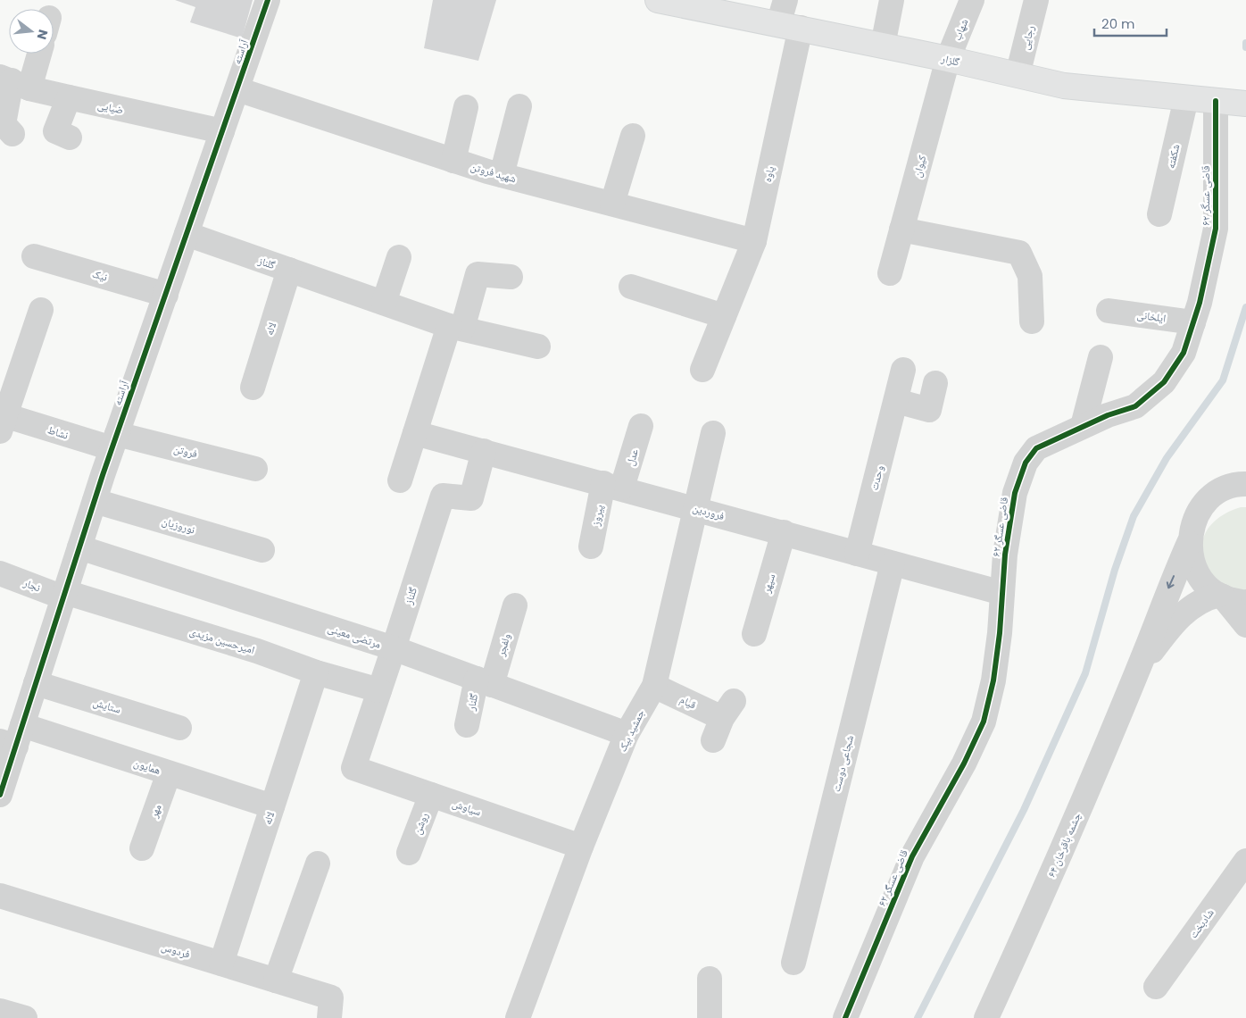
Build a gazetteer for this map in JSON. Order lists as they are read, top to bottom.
{
  "streets": {
    "main road": ["گلزار"],
    "street": [
      "شهاب",
      "رجایی",
      "آراسته",
      "ضیایی",
      "شکفته",
      "کیوان",
      "شهید فروتن",
      "پاوه",
      "قاضی عسگر ۶۲",
      "گلناز",
      "نیک",
      "ایلخانی",
      "لاله",
      "نشاط",
      "فروتن",
      "عدل",
      "وحدت",
      "فروردین",
      "پیروز",
      "نوروزیان",
      "سپهر",
      "نجار",
      "مرتضی معینی",
      "امیرحسین مزیدی",
      "ولفجر",
      "گلنار",
      "قیام",
      "ستایش",
      "جمشید بیک",
      "شجاعی دوست",
      "همایون",
      "سیاوش",
      "مهر",
      "روشن",
      "چشمه باقرخان ۶۴",
      "شادبخت",
      "فردوس"
    ]
  },
  "crossings": [
    ["شهاب", "گلزار"],
    ["شهاب", "کیوان"],
    ["رجایی", "گلزار"],
    ["آراسته", "ضیایی"],
    ["آراسته", "شهید فروتن"],
    ["آراسته", "گلناز"],
    ["آراسته", "نیک"],
    ["آراسته", "نشاط"],
    ["آراسته", "فروتن"],
    ["آراسته", "نوروزیان"],
    ["آراسته", "نجار"],
    ["آراسته", "مرتضی معینی"],
    ["آراسته", "امیرحسین مزیدی"],
    ["آراسته", "ستایش"],
    ["آراسته", "همایون"],
    ["گلزار", "شکفته"],
    ["گلزار", "کیوان"],
    ["گلزار", "پاوه"],
    ["گلزار", "قاضی عسگر ۶۲"],
    ["شهید فروتن", "پاوه"],
    ["قاضی عسگر ۶۲", "ایلخانی"],
    ["قاضی عسگر ۶۲", "فروردین"],
    ["گلناز", "لاله"],
    ["گلناز", "فروردین"],
    ["گلناز", "مرتضی معینی"],
    ["گلناز", "امیرحسین مزیدی"],
    ["گلناز", "سیاوش"],
    ["لاله", "امیرحسین مزیدی"],
    ["لاله", "همایون"],
    ["لاله", "فردوس"],
    ["نشاط", "فروتن"],
    ["عدل", "فروردین"],
    ["عدل", "پیروز"],
    ["وحدت", "فروردین"],
    ["فروردین", "پیروز"],
    ["فروردین", "سپهر"],
    ["فروردین", "جمشید بیک"],
    ["فروردین", "شجاعی دوست"],
    ["نجار", "امیرحسین مزیدی"],
    ["مرتضی معینی", "ولفجر"],
    ["مرتضی معینی", "گلنار"],
    ["مرتضی معینی", "جمشید بیک"],
    ["ولفجر", "گلنار"],
    ["قیام", "جمشید بیک"],
    ["جمشید بیک", "سیاوش"],
    ["همایون", "مهر"],
    ["سیاوش", "روشن"]
  ],
  "scale_bar": "20 m",
  "north": "right"
}
